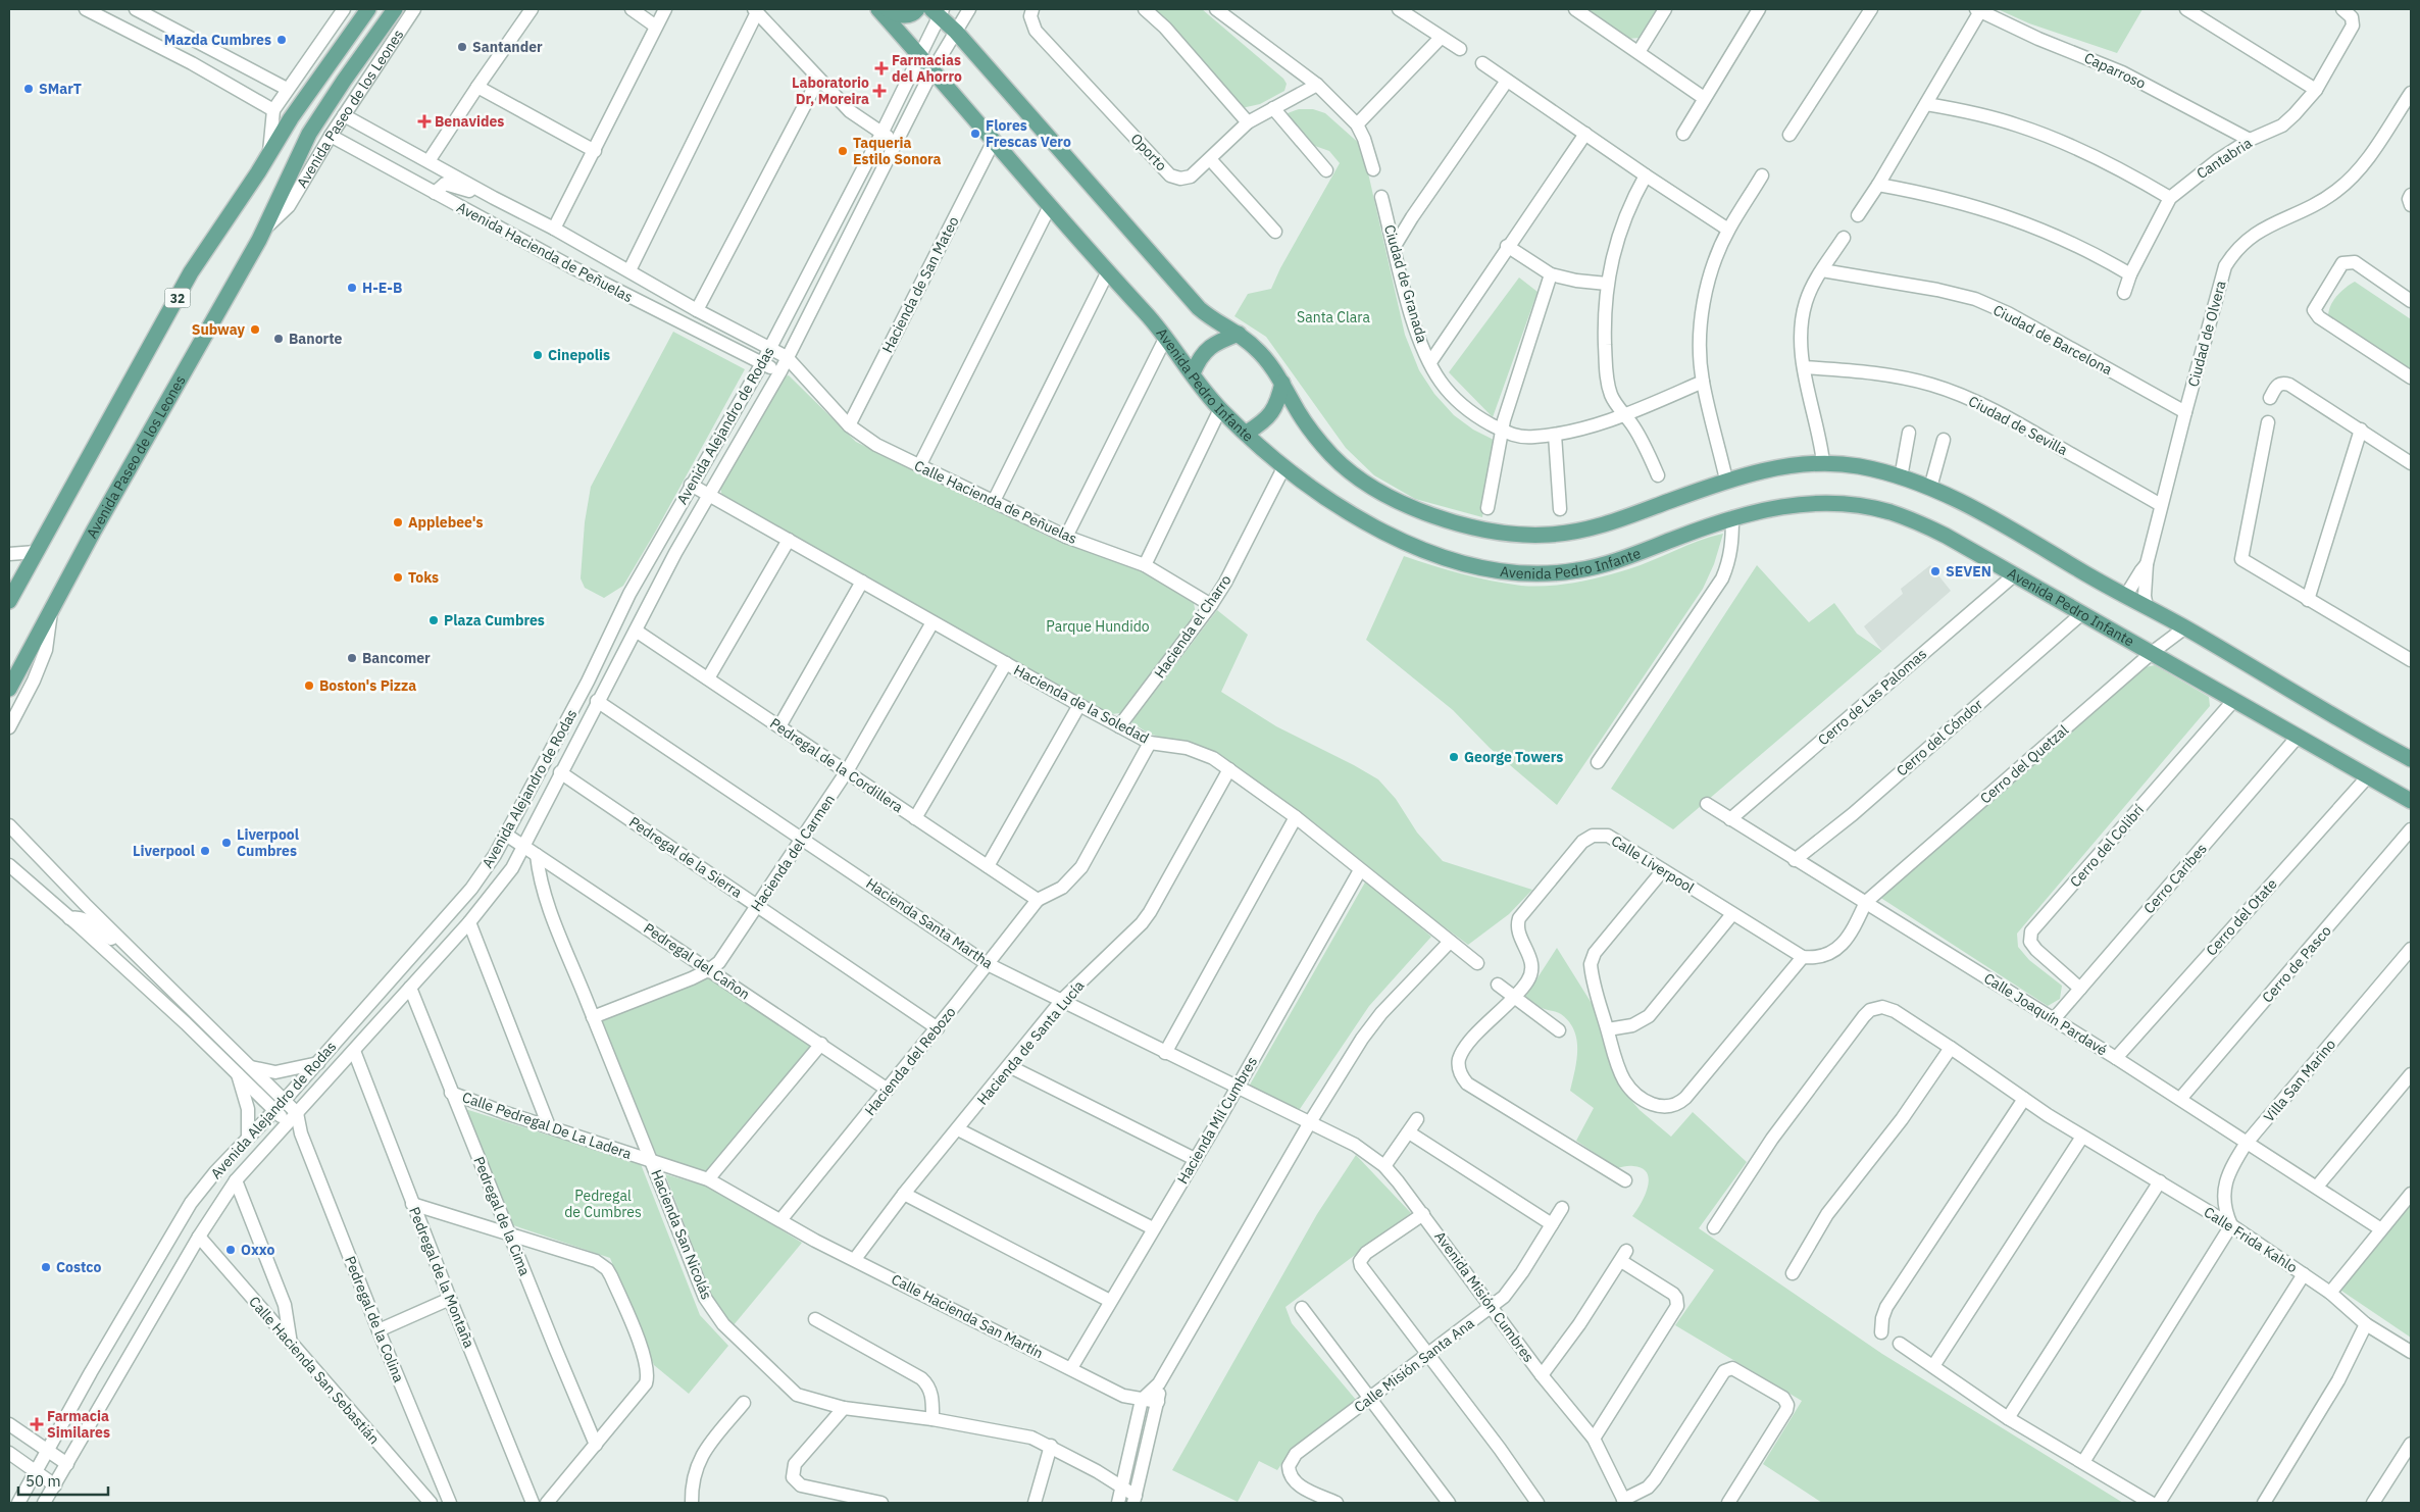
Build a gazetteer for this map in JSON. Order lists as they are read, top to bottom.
{
  "streets": {
    "main road": ["Avenida Paseo de los Leones", "32", "Avenida Pedro Infante"],
    "street": [
      "Caparroso",
      "Oporto",
      "Cantabria",
      "Avenida Hacienda de Peñuelas",
      "Ciudad de Granada",
      "Hacienda de San Mateo",
      "Ciudad de Olvera",
      "Ciudad de Barcelona",
      "Avenida Alejandro de Rodas",
      "Ciudad de Sevilla",
      "Calle Hacienda de Peñuelas",
      "Hacienda el Charro",
      "Cerro de Las Palomas",
      "Hacienda de la Soledad",
      "Cerro del Cóndor",
      "Cerro del Quetzal",
      "Pedregal de la Cordillera",
      "Cerro del Colibrí",
      "Hacienda del Carmen",
      "Pedregal de la Sierra",
      "Calle Liverpool",
      "Cerro Caribes",
      "Cerro del Otate",
      "Hacienda Santa Martha",
      "Pedregal del Cañon",
      "Cerro de Pasco",
      "Calle Joaquín Pardavé",
      "Hacienda de Santa Lucía",
      "Hacienda del Rebozo",
      "Villa San Marino",
      "Hacienda Mil Cumbres",
      "Calle Pedregal De La Ladera",
      "Pedregal de la Cima",
      "Hacienda San Nicolás",
      "Calle Frida Kahlo",
      "Pedregal de la Montaña",
      "Avenida Misión Cumbres",
      "Calle Hacienda San Martín",
      "Pedregal de la Colina",
      "Calle Misión Santa Ana",
      "Calle Hacienda San Sebastián"
    ]
  },
  "crossings": [
    ["Caparroso", "Cantabria"],
    ["Avenida Paseo de los Leones", "Avenida Hacienda de Peñuelas"],
    ["Avenida Hacienda de Peñuelas", "Avenida Alejandro de Rodas"],
    ["Avenida Hacienda de Peñuelas", "Calle Hacienda de Peñuelas"],
    ["Hacienda de San Mateo", "Avenida Pedro Infante"],
    ["Hacienda de San Mateo", "Calle Hacienda de Peñuelas"],
    ["Ciudad de Olvera", "Ciudad de Barcelona"],
    ["Ciudad de Olvera", "Avenida Pedro Infante"],
    ["Ciudad de Olvera", "Ciudad de Sevilla"],
    ["Avenida Pedro Infante", "Avenida Alejandro de Rodas"],
    ["Avenida Pedro Infante", "Hacienda el Charro"],
    ["Avenida Pedro Infante", "Cerro de Las Palomas"],
    ["Avenida Pedro Infante", "Cerro del Cóndor"],
    ["Avenida Pedro Infante", "Cerro del Quetzal"],
    ["Avenida Pedro Infante", "Cerro del Colibrí"],
    ["Avenida Pedro Infante", "Cerro Caribes"],
    ["Avenida Pedro Infante", "Cerro del Otate"],
    ["Avenida Alejandro de Rodas", "Calle Hacienda de Peñuelas"],
    ["Avenida Alejandro de Rodas", "Hacienda de la Soledad"],
    ["Avenida Alejandro de Rodas", "Pedregal de la Cordillera"],
    ["Avenida Alejandro de Rodas", "Pedregal de la Sierra"],
    ["Avenida Alejandro de Rodas", "Hacienda Santa Martha"],
    ["Avenida Alejandro de Rodas", "Pedregal del Cañon"],
    ["Avenida Alejandro de Rodas", "Pedregal de la Cima"],
    ["Avenida Alejandro de Rodas", "Pedregal de la Montaña"],
    ["Avenida Alejandro de Rodas", "Pedregal de la Colina"],
    ["Avenida Alejandro de Rodas", "Calle Hacienda San Sebastián"],
    ["Calle Hacienda de Peñuelas", "Hacienda el Charro"],
    ["Hacienda el Charro", "Hacienda de la Soledad"],
    ["Cerro de Las Palomas", "Calle Joaquín Pardavé"],
    ["Hacienda de la Soledad", "Hacienda del Carmen"],
    ["Hacienda de la Soledad", "Hacienda de Santa Lucía"],
    ["Hacienda de la Soledad", "Hacienda Mil Cumbres"],
    ["Cerro del Cóndor", "Calle Joaquín Pardavé"],
    ["Cerro del Quetzal", "Calle Joaquín Pardavé"],
    ["Pedregal de la Cordillera", "Hacienda del Carmen"],
    ["Pedregal de la Cordillera", "Hacienda del Rebozo"],
    ["Cerro del Colibrí", "Cerro Caribes"],
    ["Hacienda del Carmen", "Pedregal de la Sierra"],
    ["Hacienda del Carmen", "Hacienda Santa Martha"],
    ["Hacienda del Carmen", "Pedregal del Cañon"],
    ["Hacienda del Carmen", "Hacienda San Nicolás"],
    ["Pedregal de la Sierra", "Hacienda del Rebozo"],
    ["Cerro Caribes", "Calle Joaquín Pardavé"],
    ["Cerro del Otate", "Calle Joaquín Pardavé"],
    ["Hacienda Santa Martha", "Hacienda de Santa Lucía"],
    ["Hacienda Santa Martha", "Hacienda del Rebozo"],
    ["Hacienda Santa Martha", "Hacienda Mil Cumbres"],
    ["Hacienda Santa Martha", "Avenida Misión Cumbres"],
    ["Pedregal del Cañon", "Hacienda del Rebozo"],
    ["Pedregal del Cañon", "Hacienda San Nicolás"],
    ["Cerro de Pasco", "Calle Joaquín Pardavé"],
    ["Calle Joaquín Pardavé", "Villa San Marino"],
    ["Hacienda de Santa Lucía", "Calle Hacienda San Martín"],
    ["Hacienda del Rebozo", "Calle Pedregal De La Ladera"],
    ["Hacienda del Rebozo", "Calle Hacienda San Martín"],
    ["Villa San Marino", "Calle Frida Kahlo"],
    ["Hacienda Mil Cumbres", "Calle Hacienda San Martín"],
    ["Calle Pedregal De La Ladera", "Pedregal de la Cima"],
    ["Calle Pedregal De La Ladera", "Hacienda San Nicolás"],
    ["Calle Pedregal De La Ladera", "Calle Hacienda San Martín"],
    ["Avenida Misión Cumbres", "Calle Misión Santa Ana"]
  ],
  "parks": ["Santa Clara", "Parque Hundido", "Pedregal de Cumbres"],
  "places": {
    "other": [
      "Mazda Cumbres",
      "Santander",
      "SMarT",
      "Flores Frescas Vero",
      "Taqueria Estilo Sonora",
      "H-E-B",
      "Subway",
      "Banorte",
      "Cinepolis",
      "Applebee's",
      "SEVEN",
      "Toks",
      "Plaza Cumbres",
      "Bancomer",
      "Boston's Pizza",
      "George Towers",
      "Liverpool Cumbres",
      "Liverpool",
      "Oxxo",
      "Costco"
    ],
    "health": [
      "Farmacias del Ahorro",
      "Laboratorio Dr, Moreira",
      "Benavides",
      "Farmacia Similares"
    ]
  },
  "scale_bar": "50 m"
}
